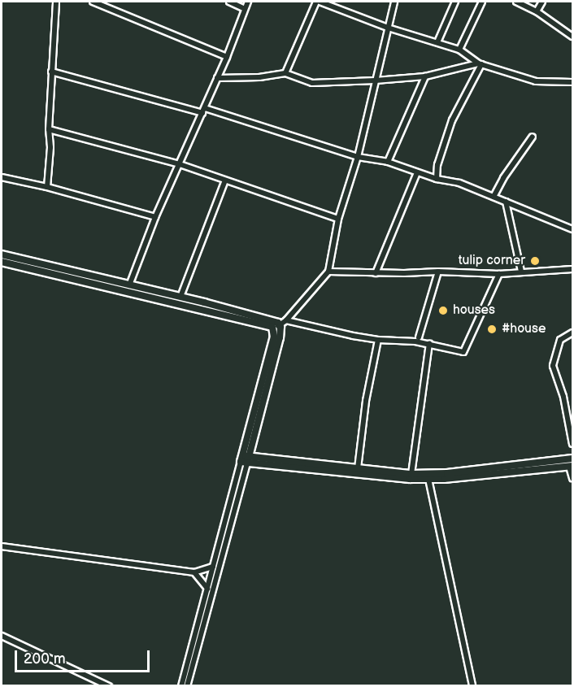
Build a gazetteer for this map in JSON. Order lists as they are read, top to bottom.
{
  "places": ["tulip corner", "houses", "#house"],
  "scale_bar": "200 m"
}
